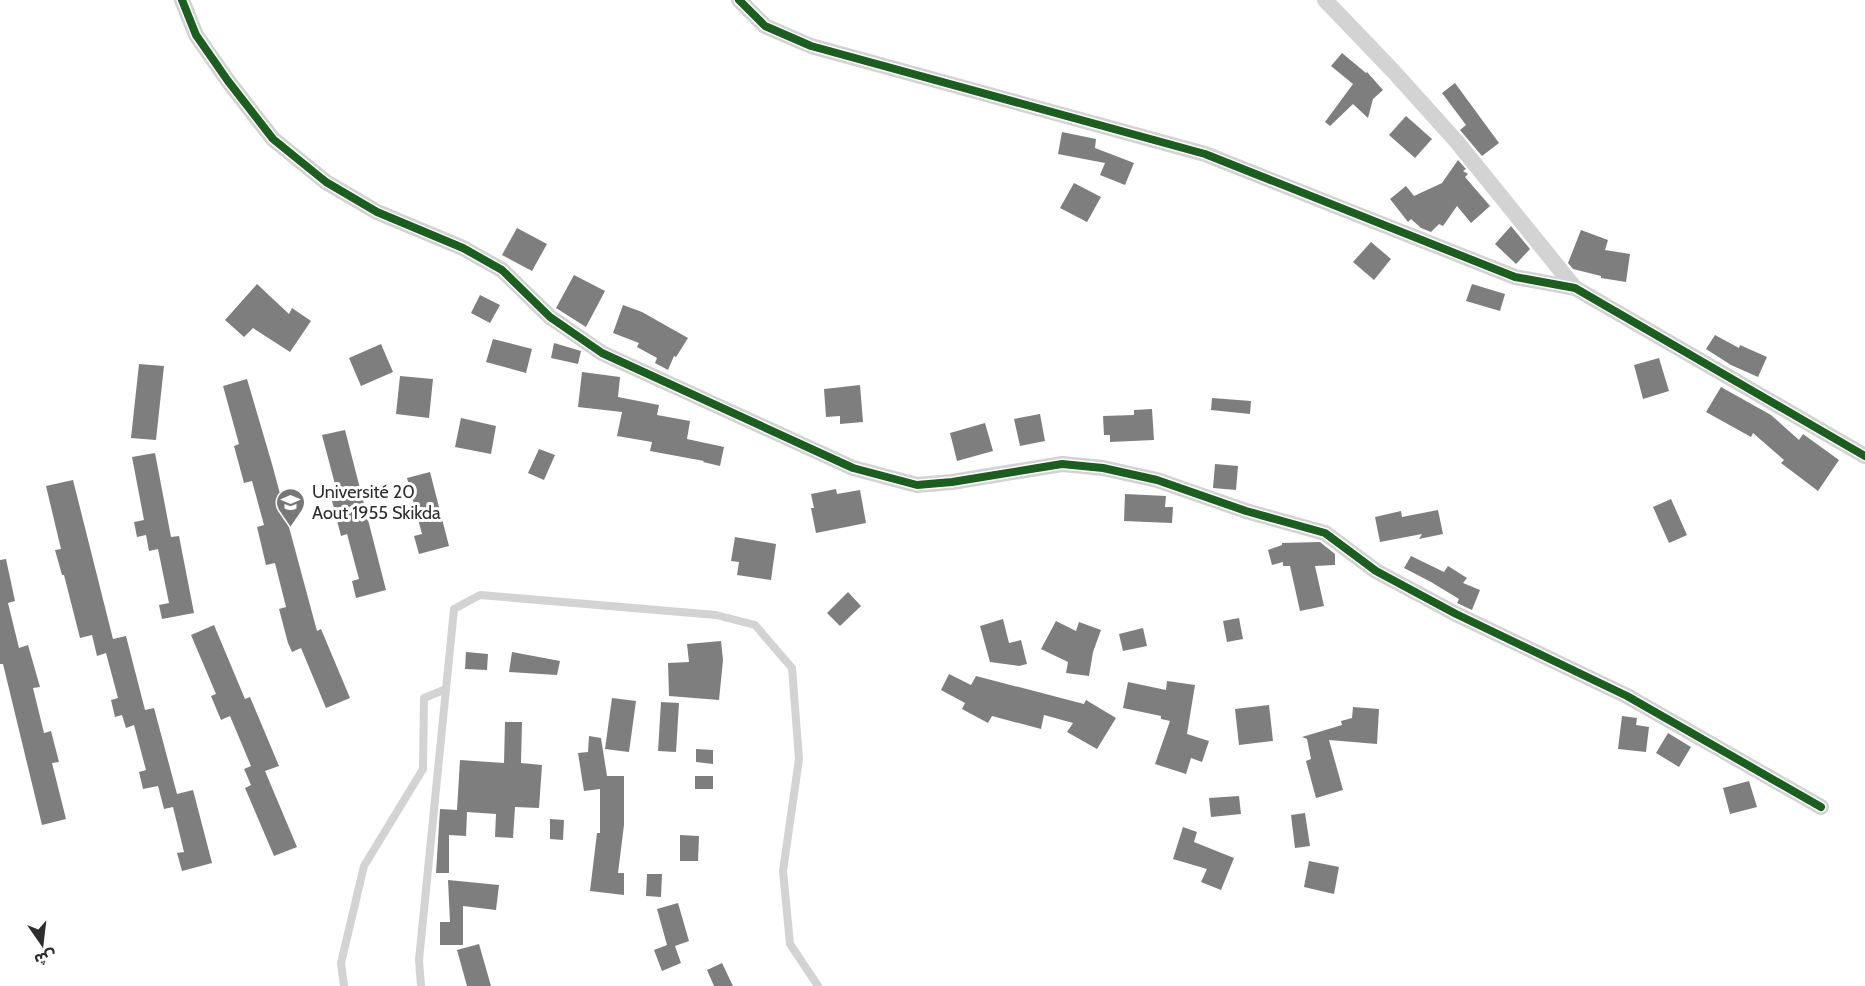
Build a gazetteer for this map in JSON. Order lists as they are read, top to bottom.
{
  "places": {
    "school or university": ["Université 20 Aout 1955 Skikda"]
  },
  "north": "bottom"
}
